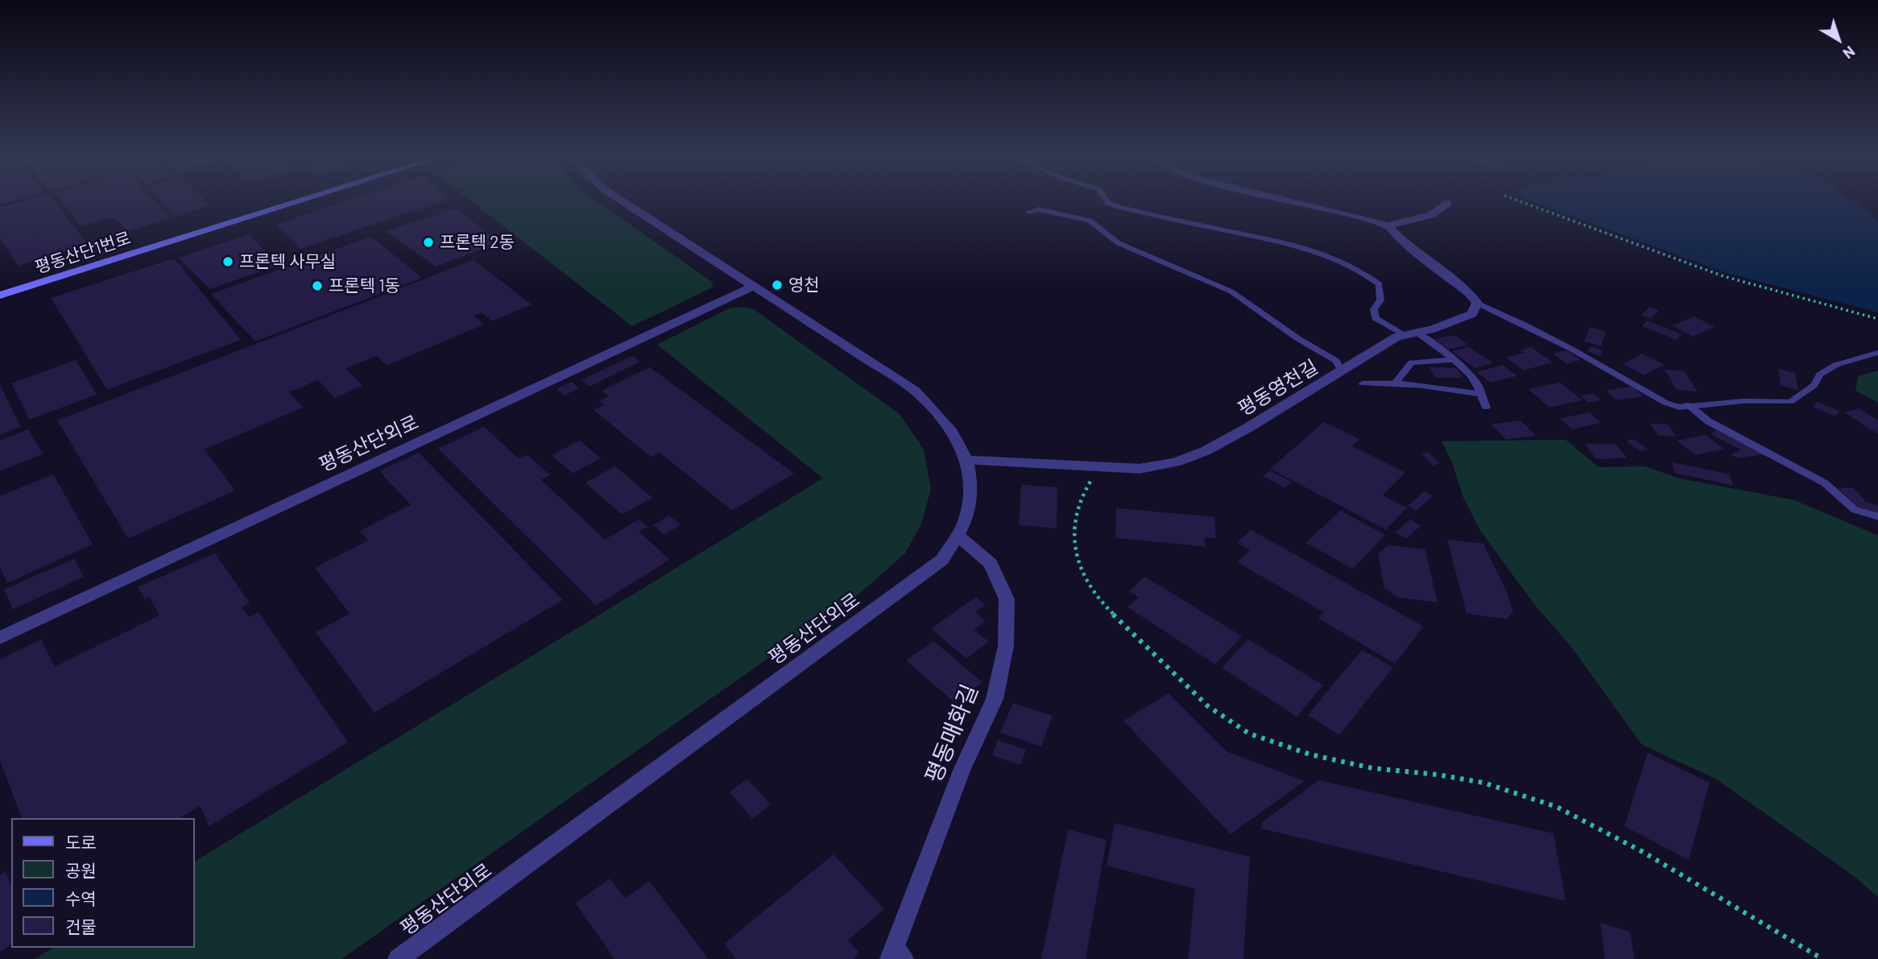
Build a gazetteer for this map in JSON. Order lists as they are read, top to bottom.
{
  "streets": {
    "street": [
      "평동산단1번로",
      "평동영천길",
      "평동산단외로",
      "평동매화길"
    ]
  },
  "crossings": [
    ["평동영천길", "평동산단외로"],
    ["평동산단외로", "평동매화길"]
  ],
  "places": [
    "프론텍 2동",
    "프론텍 사무실",
    "영천",
    "프론텍 1동"
  ],
  "legend": [
    "도로",
    "공원",
    "수역",
    "건물"
  ],
  "north": "bottom right"
}
